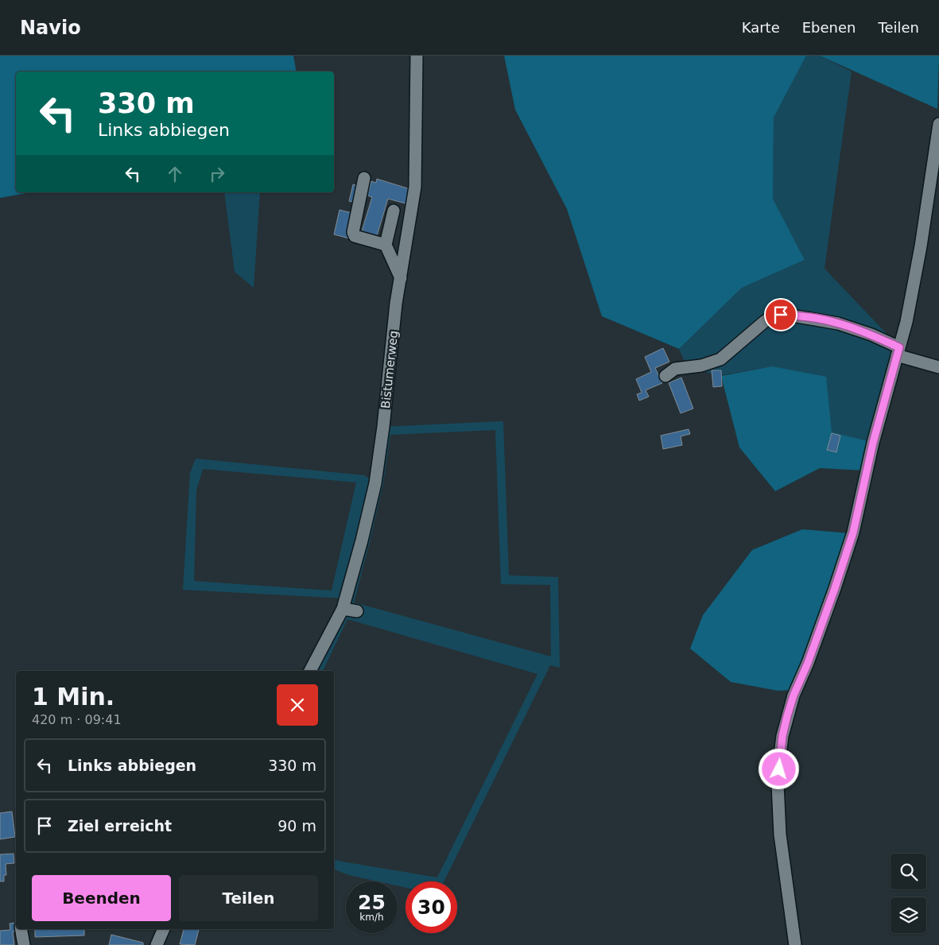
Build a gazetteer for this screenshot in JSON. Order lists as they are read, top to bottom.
{
  "streets": {
    "street": ["Bistumerweg"]
  },
  "page": {
    "header": "Navio",
    "nav": ["Karte", "Ebenen", "Teilen"],
    "turn": ["330 m", "Links abbiegen"],
    "heading": ["1 Min.", "420 m · 09:41"],
    "list": [
      {
        "name": "Links abbiegen",
        "value": "330 m"
      },
      {
        "name": "Ziel erreicht",
        "value": "90 m"
      }
    ],
    "buttons": ["Beenden", "Teilen"],
    "speed": "25 km/h",
    "limit": "30"
  }
}
